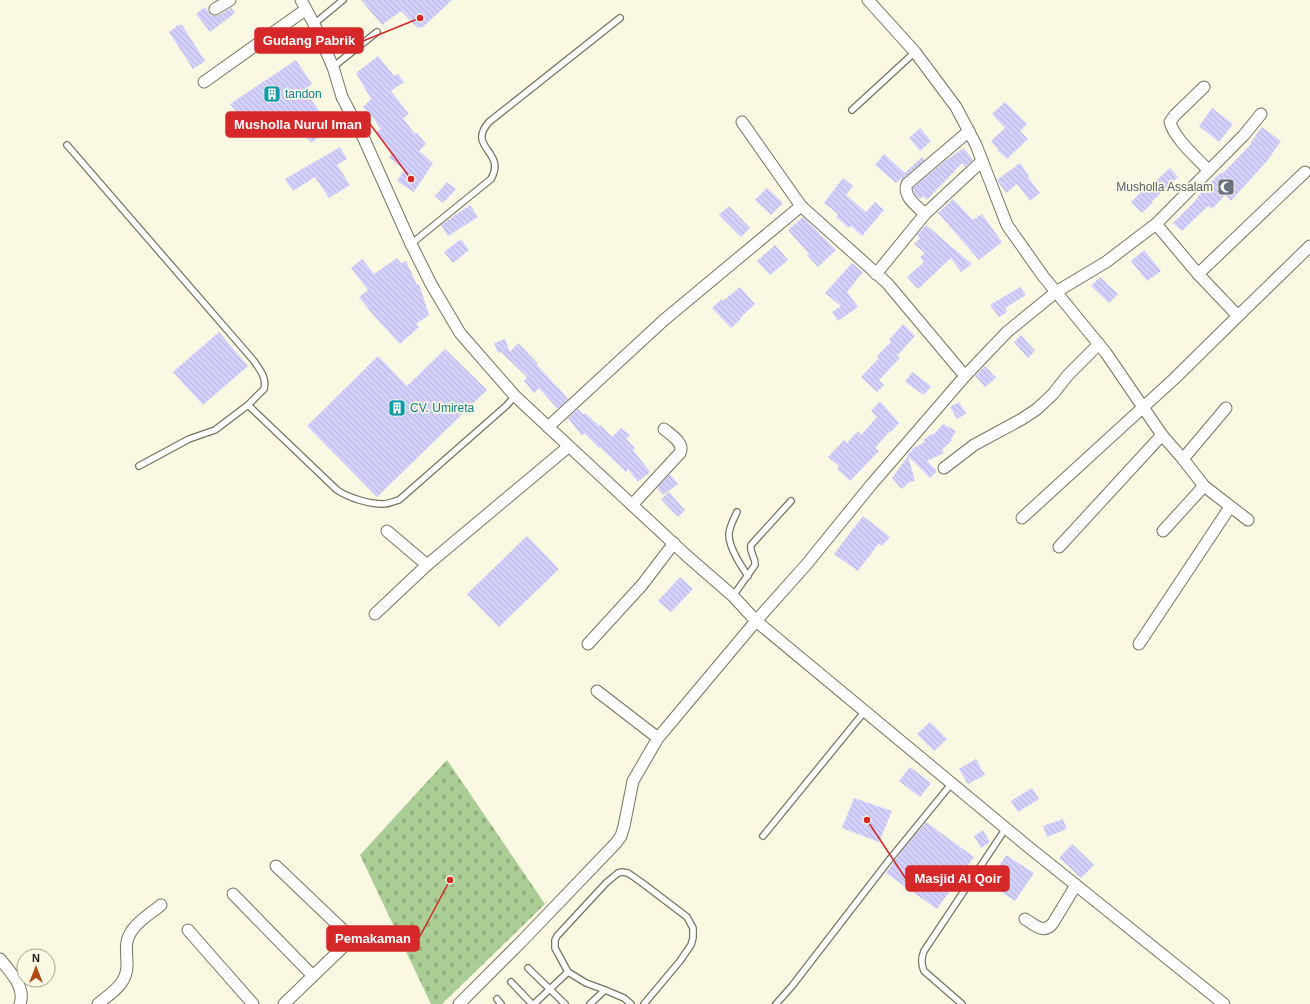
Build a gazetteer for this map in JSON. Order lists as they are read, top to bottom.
{
  "places": {
    "other": [
      "Gudang Pabrik",
      "Musholla Nurul Iman",
      "Masjid Al Qoir",
      "Pemakaman"
    ],
    "building": ["tandon", "CV. Umireta"],
    "mosque": ["Musholla Assalam"]
  },
  "north": "top"
}
